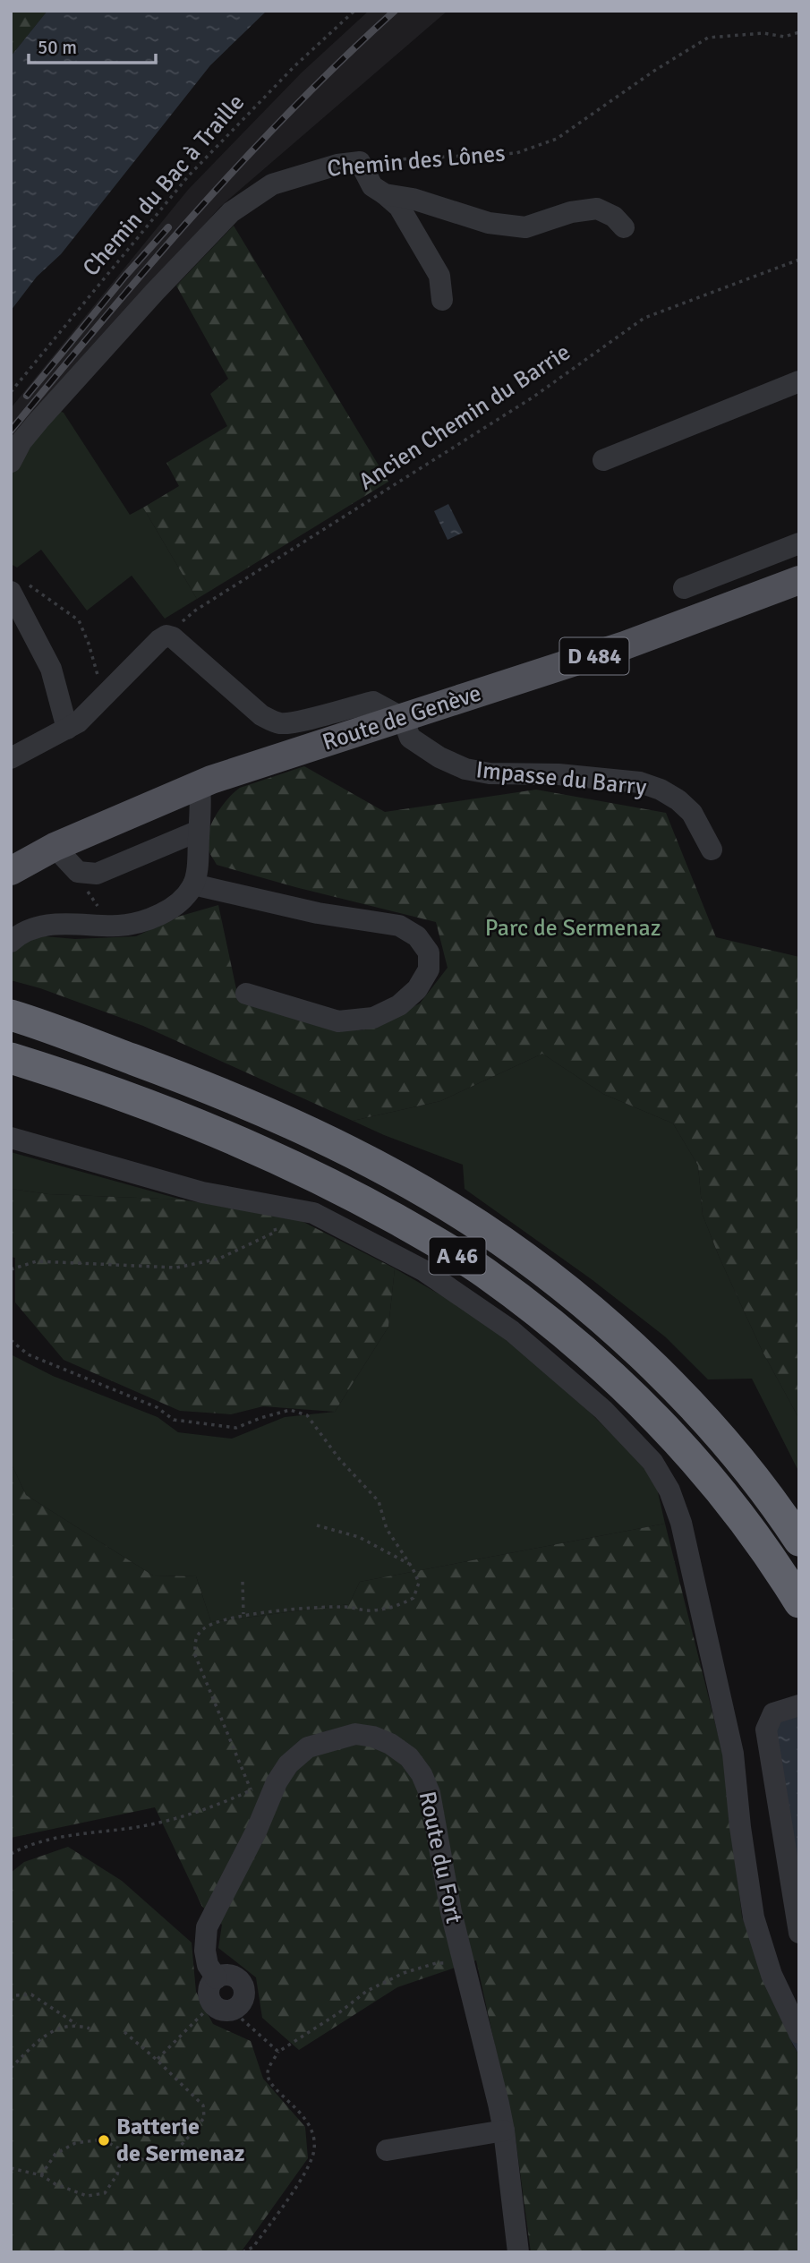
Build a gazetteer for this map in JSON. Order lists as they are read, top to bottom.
{
  "streets": {
    "highway": ["A 46"],
    "main road": ["D 484", "Route de Genève"],
    "street": ["Chemin des Lônes", "Impasse du Barry", "Route du Fort"],
    "path": ["Chemin du Bac à Traille", "Ancien Chemin du Barrie"]
  },
  "crossings": [
    ["Route de Genève", "Impasse du Barry"]
  ],
  "parks": ["Parc de Sermenaz"],
  "places": ["Batterie de Sermenaz"],
  "scale_bar": "50 m"
}
